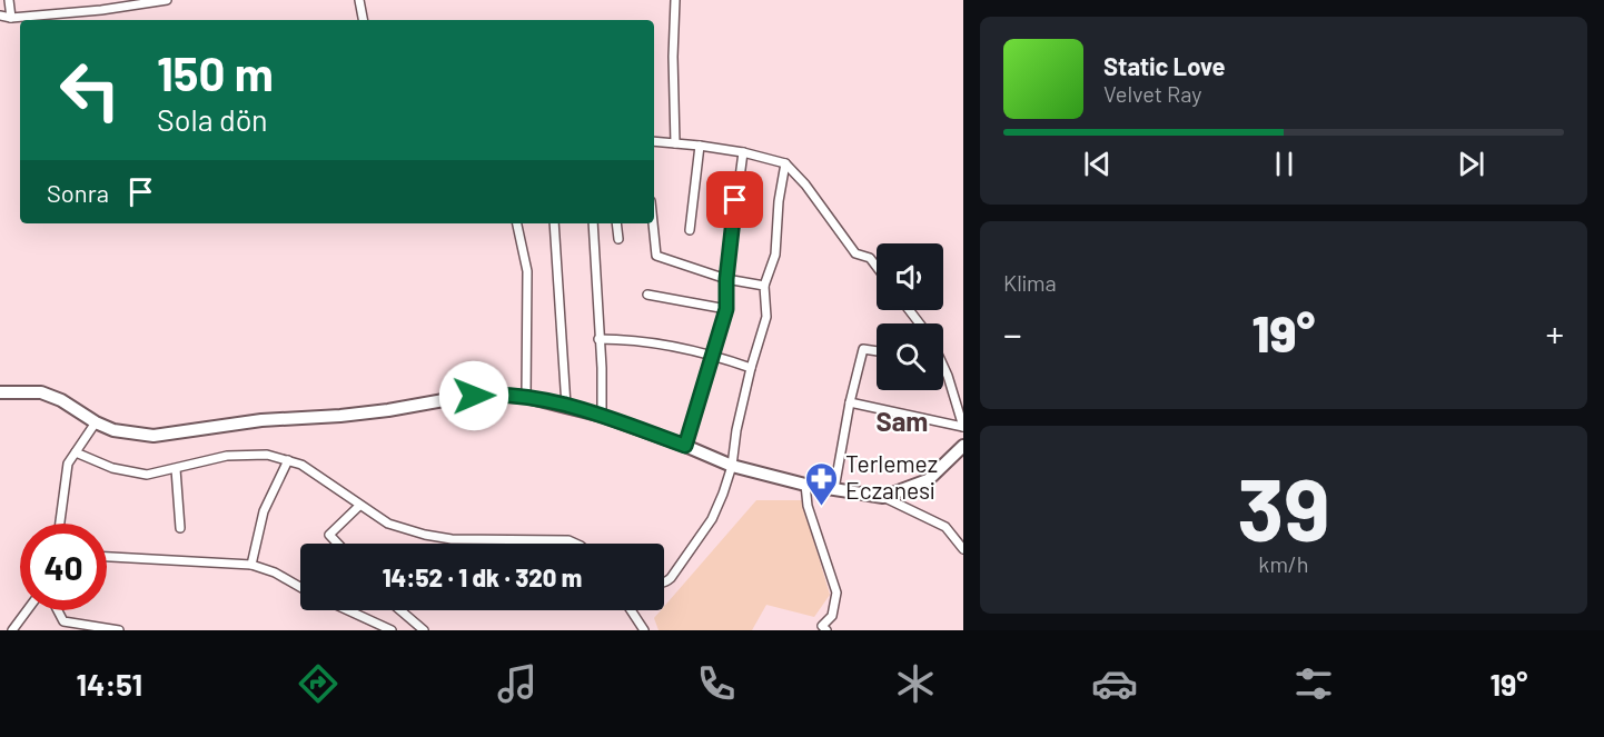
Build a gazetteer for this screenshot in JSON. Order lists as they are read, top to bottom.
{
  "districts": ["Sam"],
  "places": {
    "pharmacy": ["Terlemez Eczanesi"]
  },
  "page": {
    "turn": ["150 m", "Sola dön"],
    "song": ["Static Love", "Velvet Ray"],
    "then": "Sonra",
    "tile": [
      "Klima",
      ["39", "km/h"]
    ],
    "heat": ["−", "19°", "+"],
    "limit": "40",
    "trip": "14:52 · 1 dk · 320 m",
    "tabs": ["14:51", "19°"]
  }
}
